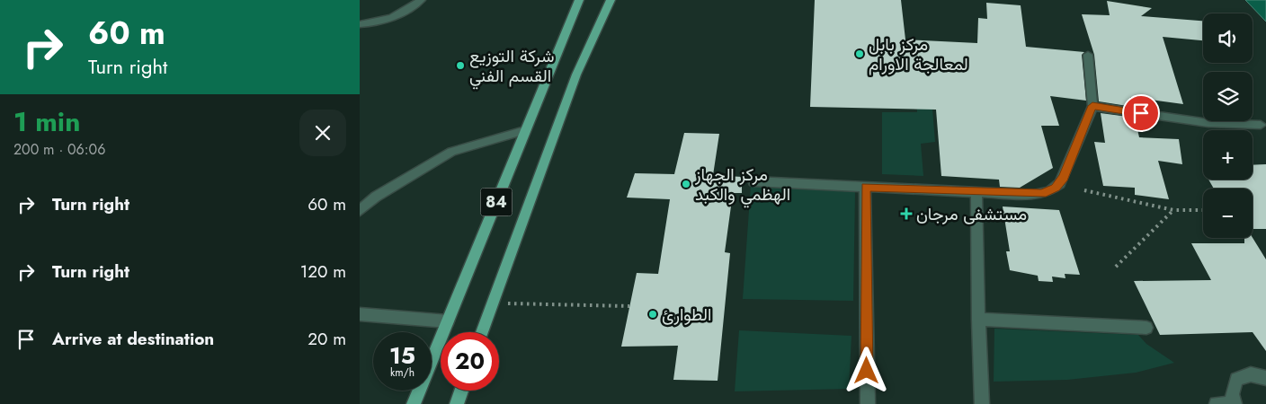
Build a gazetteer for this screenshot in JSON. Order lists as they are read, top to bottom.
{
  "streets": {
    "main road": ["84"]
  },
  "places": {
    "other": [
      "مركز بابل لمعالجة الاورام",
      "شركة التوزيع القسم الفني",
      "مركز الجهاز الهظمي والكبد",
      "الطوارئ"
    ],
    "health": ["مستشفى مرجان"]
  },
  "page": {
    "turn": ["60 m", "Turn right"],
    "map_buttons": ["+", "−"],
    "heading": ["1 min", "200 m · 06:06"],
    "list": [
      {
        "name": "Turn right",
        "value": "60 m"
      },
      {
        "name": "Turn right",
        "value": "120 m"
      },
      {
        "name": "Arrive at destination",
        "value": "20 m"
      }
    ],
    "speed": "15 km/h",
    "limit": "20"
  }
}
